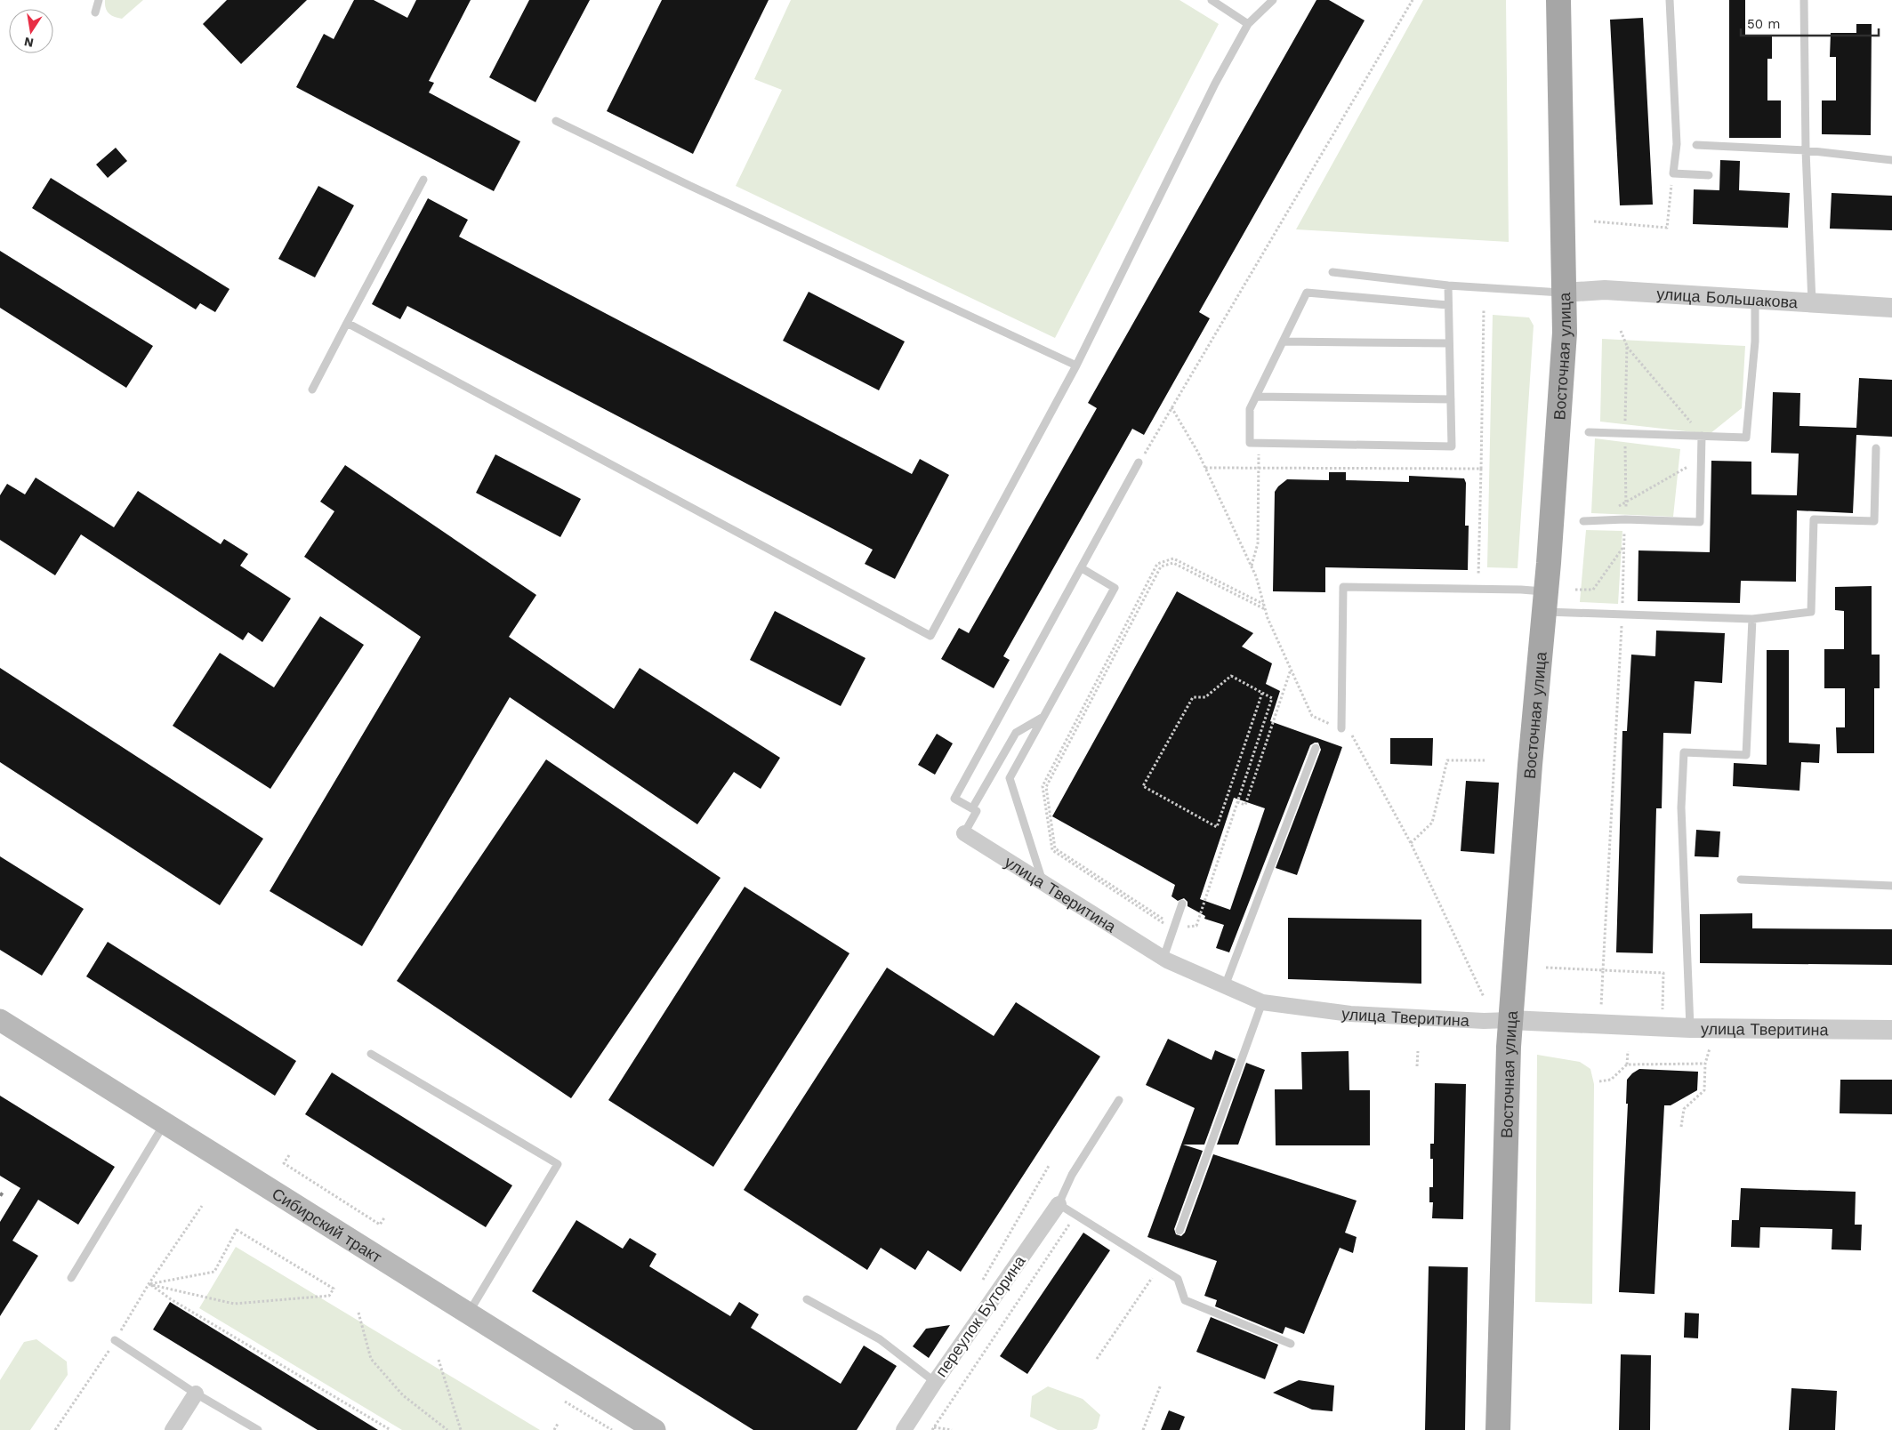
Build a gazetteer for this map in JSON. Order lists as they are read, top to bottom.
{
  "streets": {
    "main road": ["Восточная улица", "Сибирский тракт"],
    "street": ["улица Большакова", "улица Тверитина", "переулок Буторина"]
  },
  "crossings": [
    ["улица Большакова", "Восточная улица"],
    ["Восточная улица", "улица Тверитина"]
  ],
  "scale_bar": "50 m",
  "north": "bottom"
}
